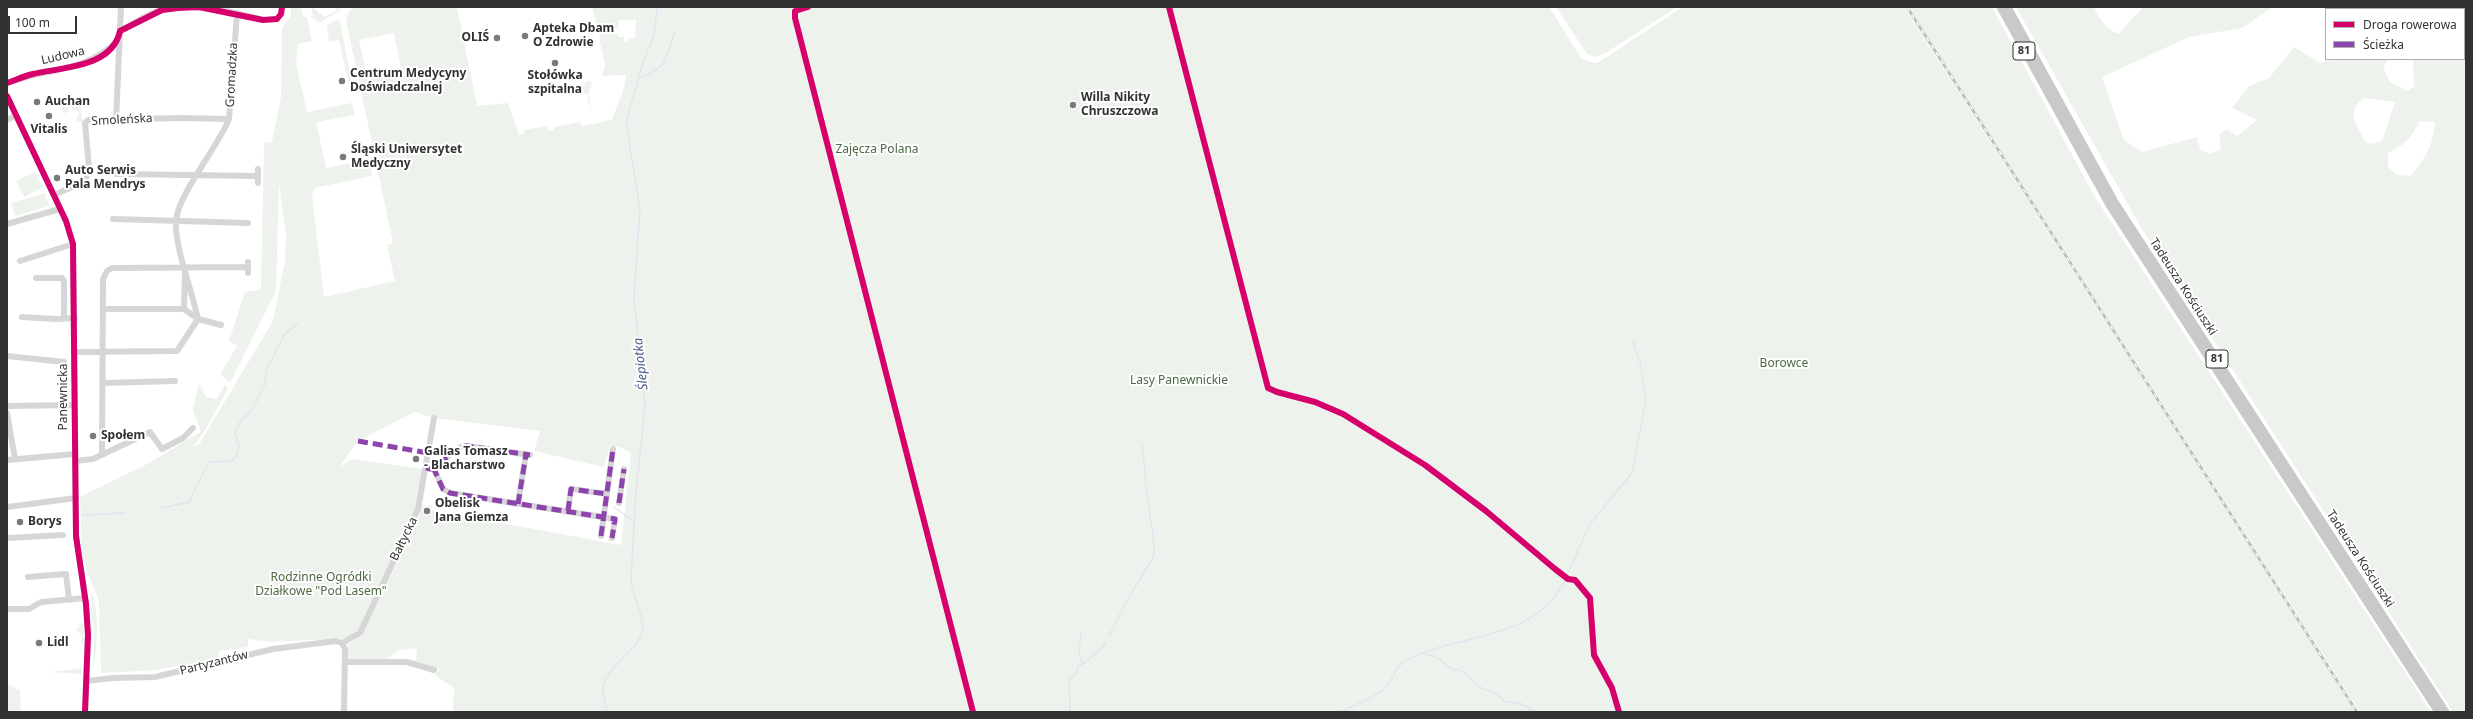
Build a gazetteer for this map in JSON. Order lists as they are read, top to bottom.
{
  "streets": {
    "main road": ["81", "Tadeusza Kościuszki"],
    "street": [
      "Ludowa",
      "Gromadzka",
      "Smoleńska",
      "Panewnicka",
      "Bałtycka",
      "Partyzantów"
    ]
  },
  "crossings": [
    ["Gromadzka", "Smoleńska"],
    ["Smoleńska", "Panewnicka"],
    ["Panewnicka", "Partyzantów"],
    ["Bałtycka", "Partyzantów"]
  ],
  "water": ["Ślepiotka"],
  "parks": [
    "Zajęcza Polana",
    "Borowce",
    "Lasy Panewnickie",
    "Rodzinne Ogródki Działkowe \"Pod Lasem\""
  ],
  "places": [
    "Apteka Dbam O Zdrowie",
    "OLIŚ",
    "Stołówka szpitalna",
    "Centrum Medycyny Doświadczalnej",
    "Auchan",
    "Willa Nikity Chruszczowa",
    "Vitalis",
    "Śląski Uniwersytet Medyczny",
    "Auto Serwis Pala Mendrys",
    "Społem",
    "Galias Tomasz - Blacharstwo",
    "Obelisk Jana Giemza",
    "Borys",
    "Lidl"
  ],
  "legend": ["Droga rowerowa", "Ścieżka"],
  "scale_bar": "100 m"
}
